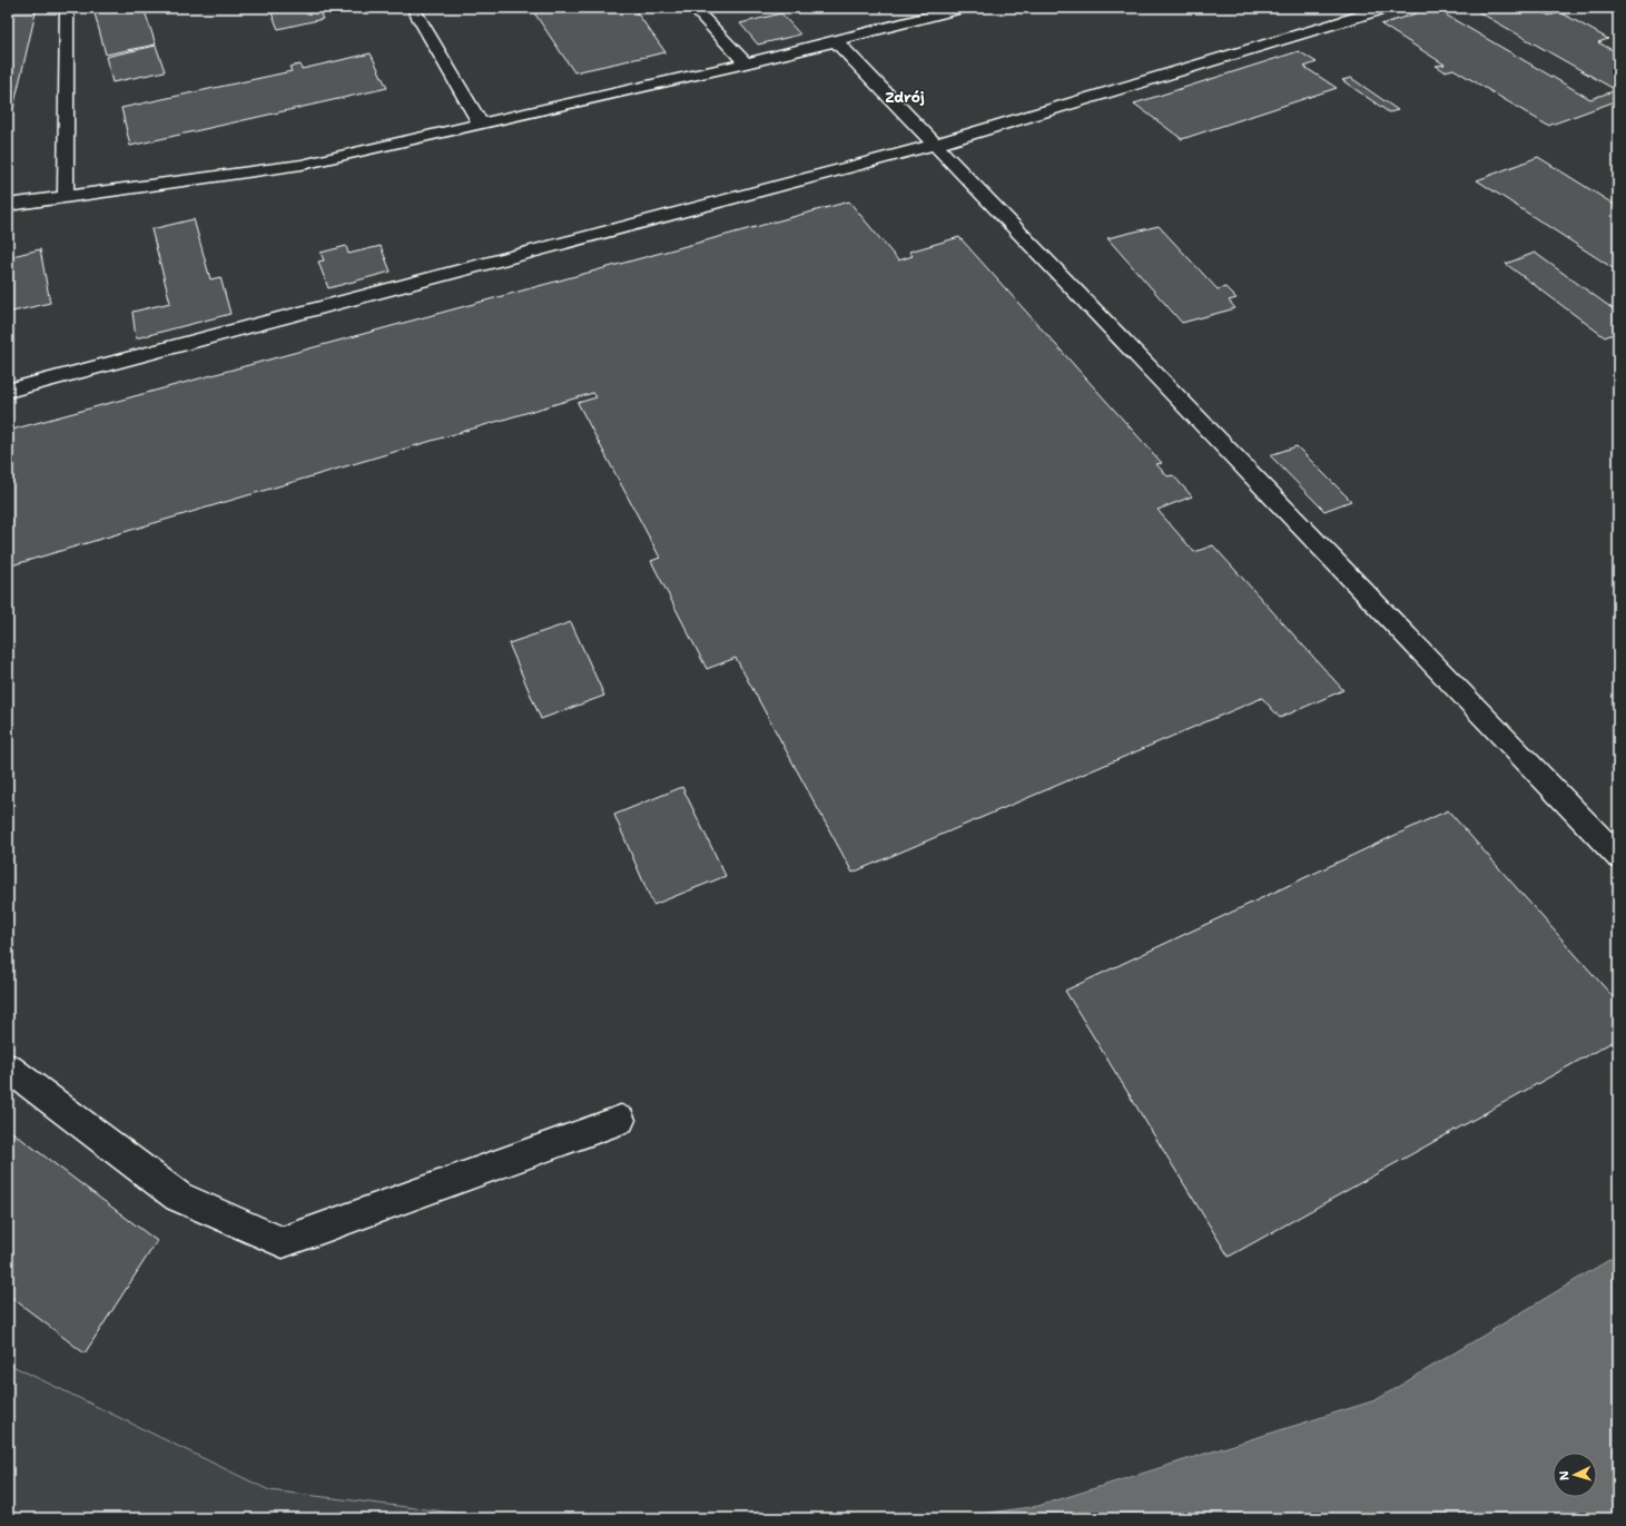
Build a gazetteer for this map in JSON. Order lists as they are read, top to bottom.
{
  "districts": ["Zdrój"],
  "north": "left"
}
